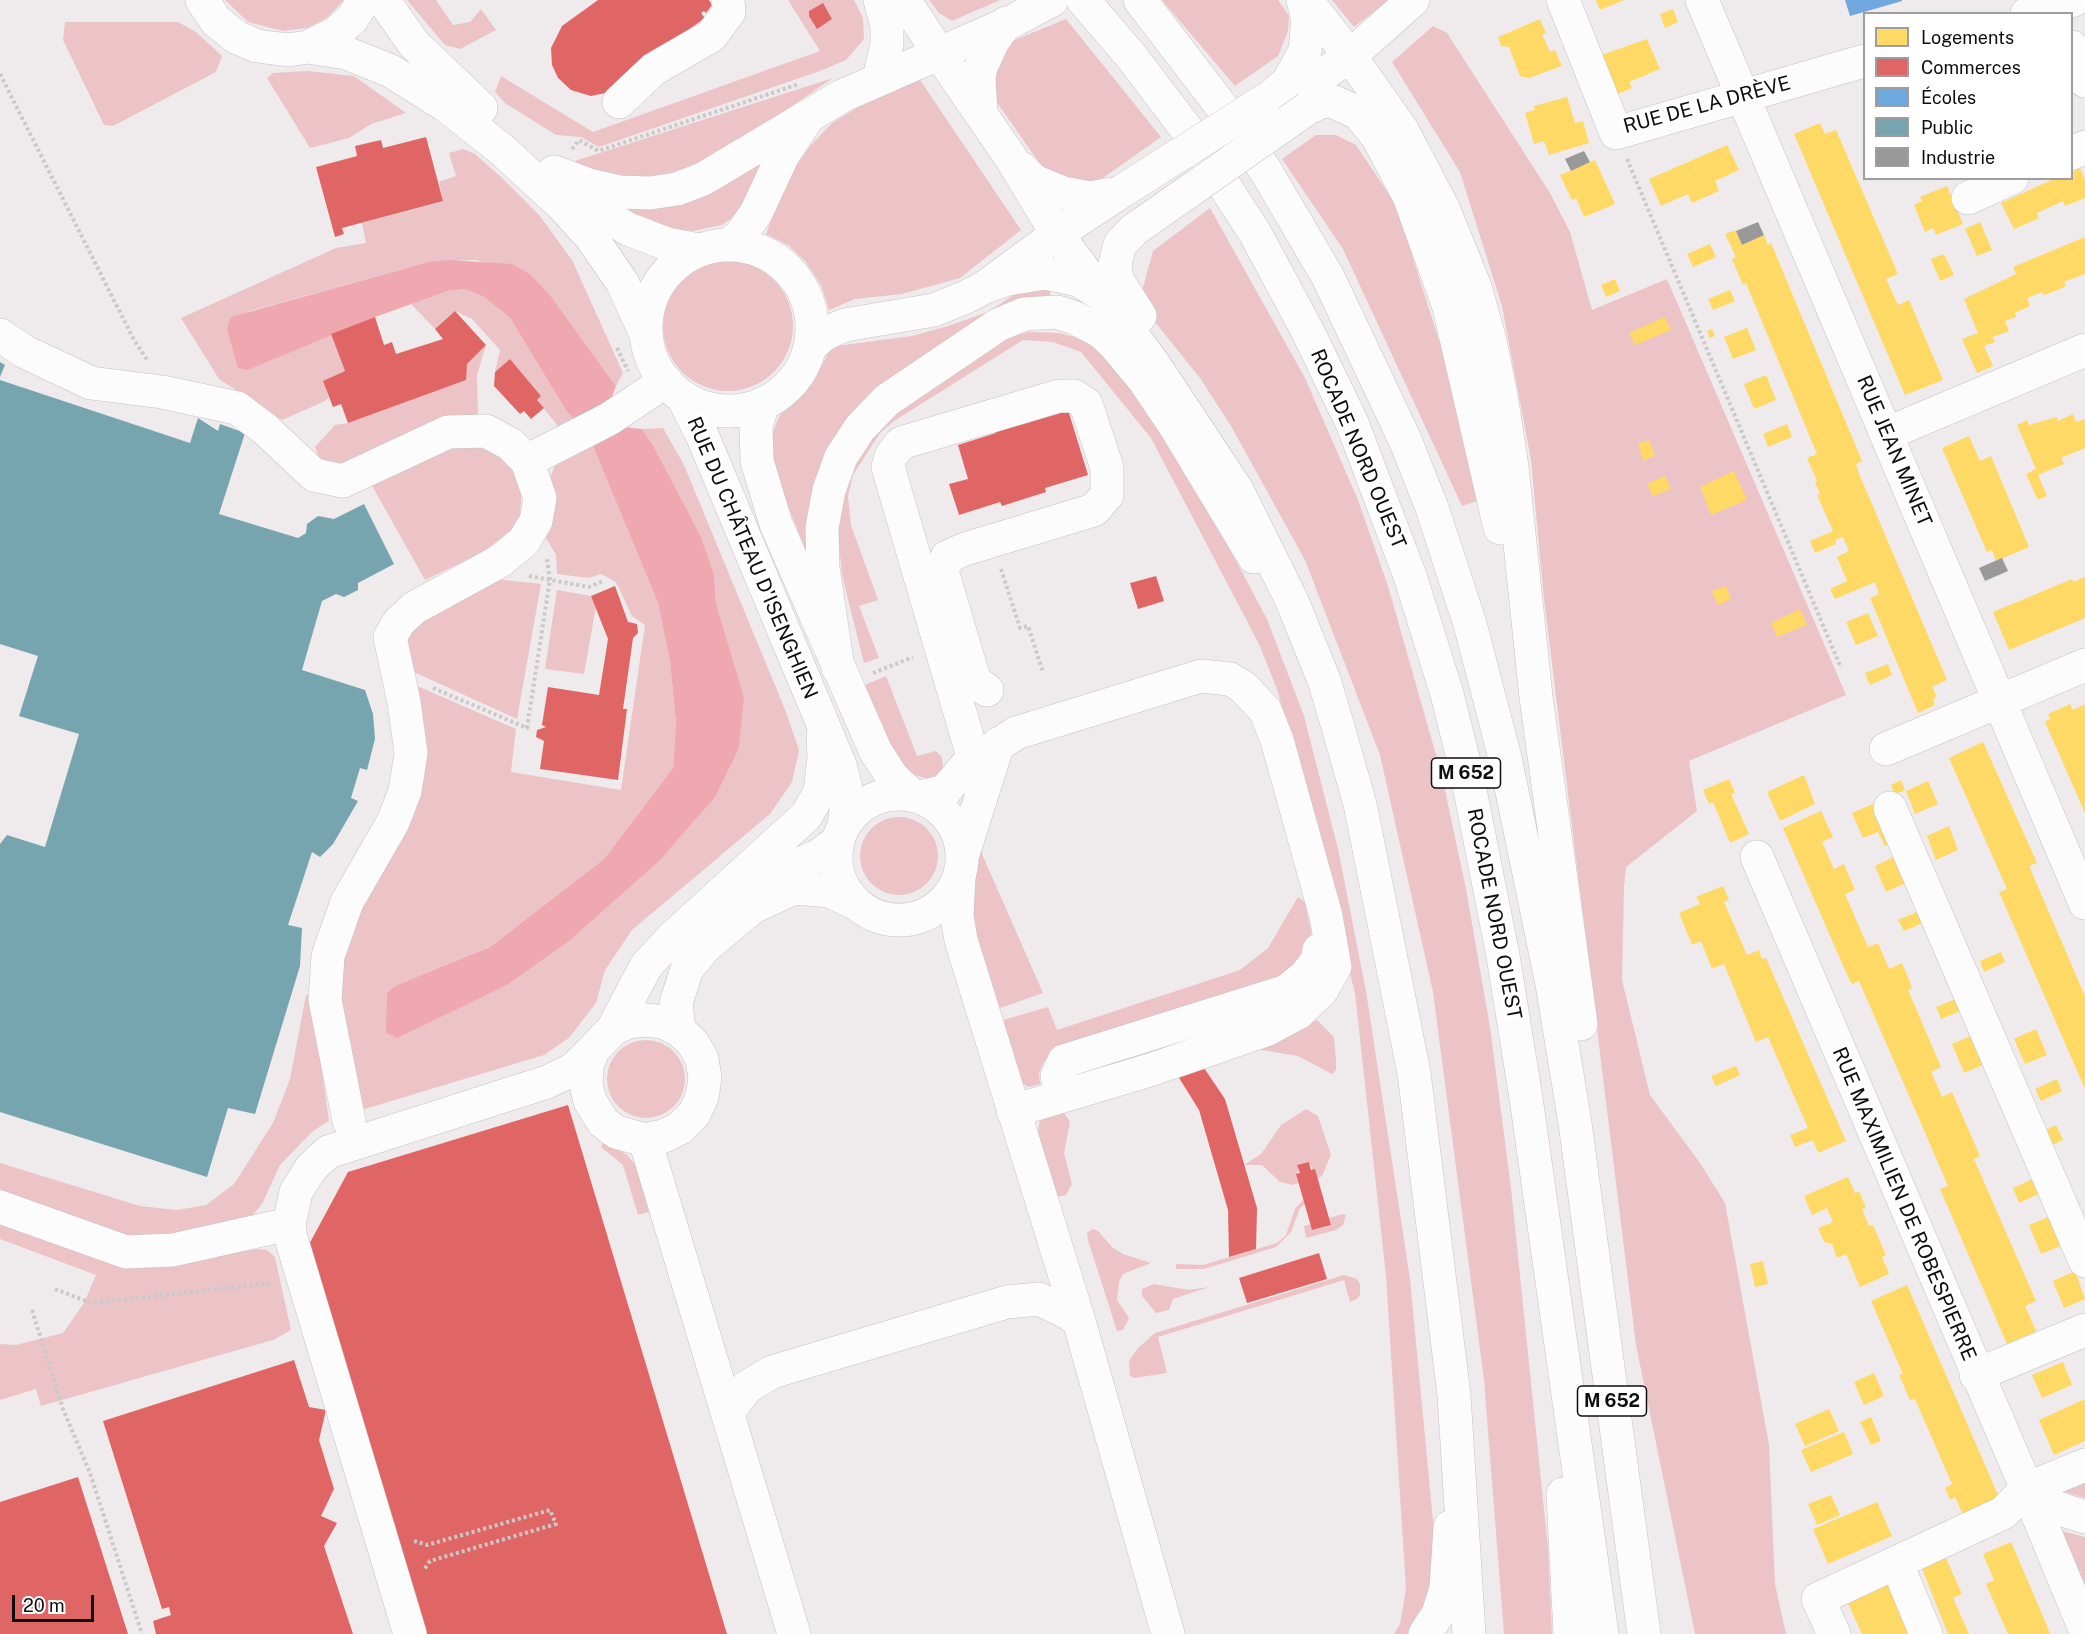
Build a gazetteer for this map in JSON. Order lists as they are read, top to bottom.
{
  "streets": {
    "main road": [
      "RUE DE LA DRÈVE",
      "ROCADE NORD OUEST",
      "RUE JEAN MINET",
      "RUE DU CHÂTEAU D'ISENGHIEN",
      "M 652",
      "RUE MAXIMILIEN DE ROBESPIERRE"
    ]
  },
  "crossings": [
    ["RUE DE LA DRÈVE", "RUE JEAN MINET"]
  ],
  "legend": [
    "Logements",
    "Commerces",
    "Écoles",
    "Public",
    "Industrie"
  ],
  "scale_bar": "20 m"
}
